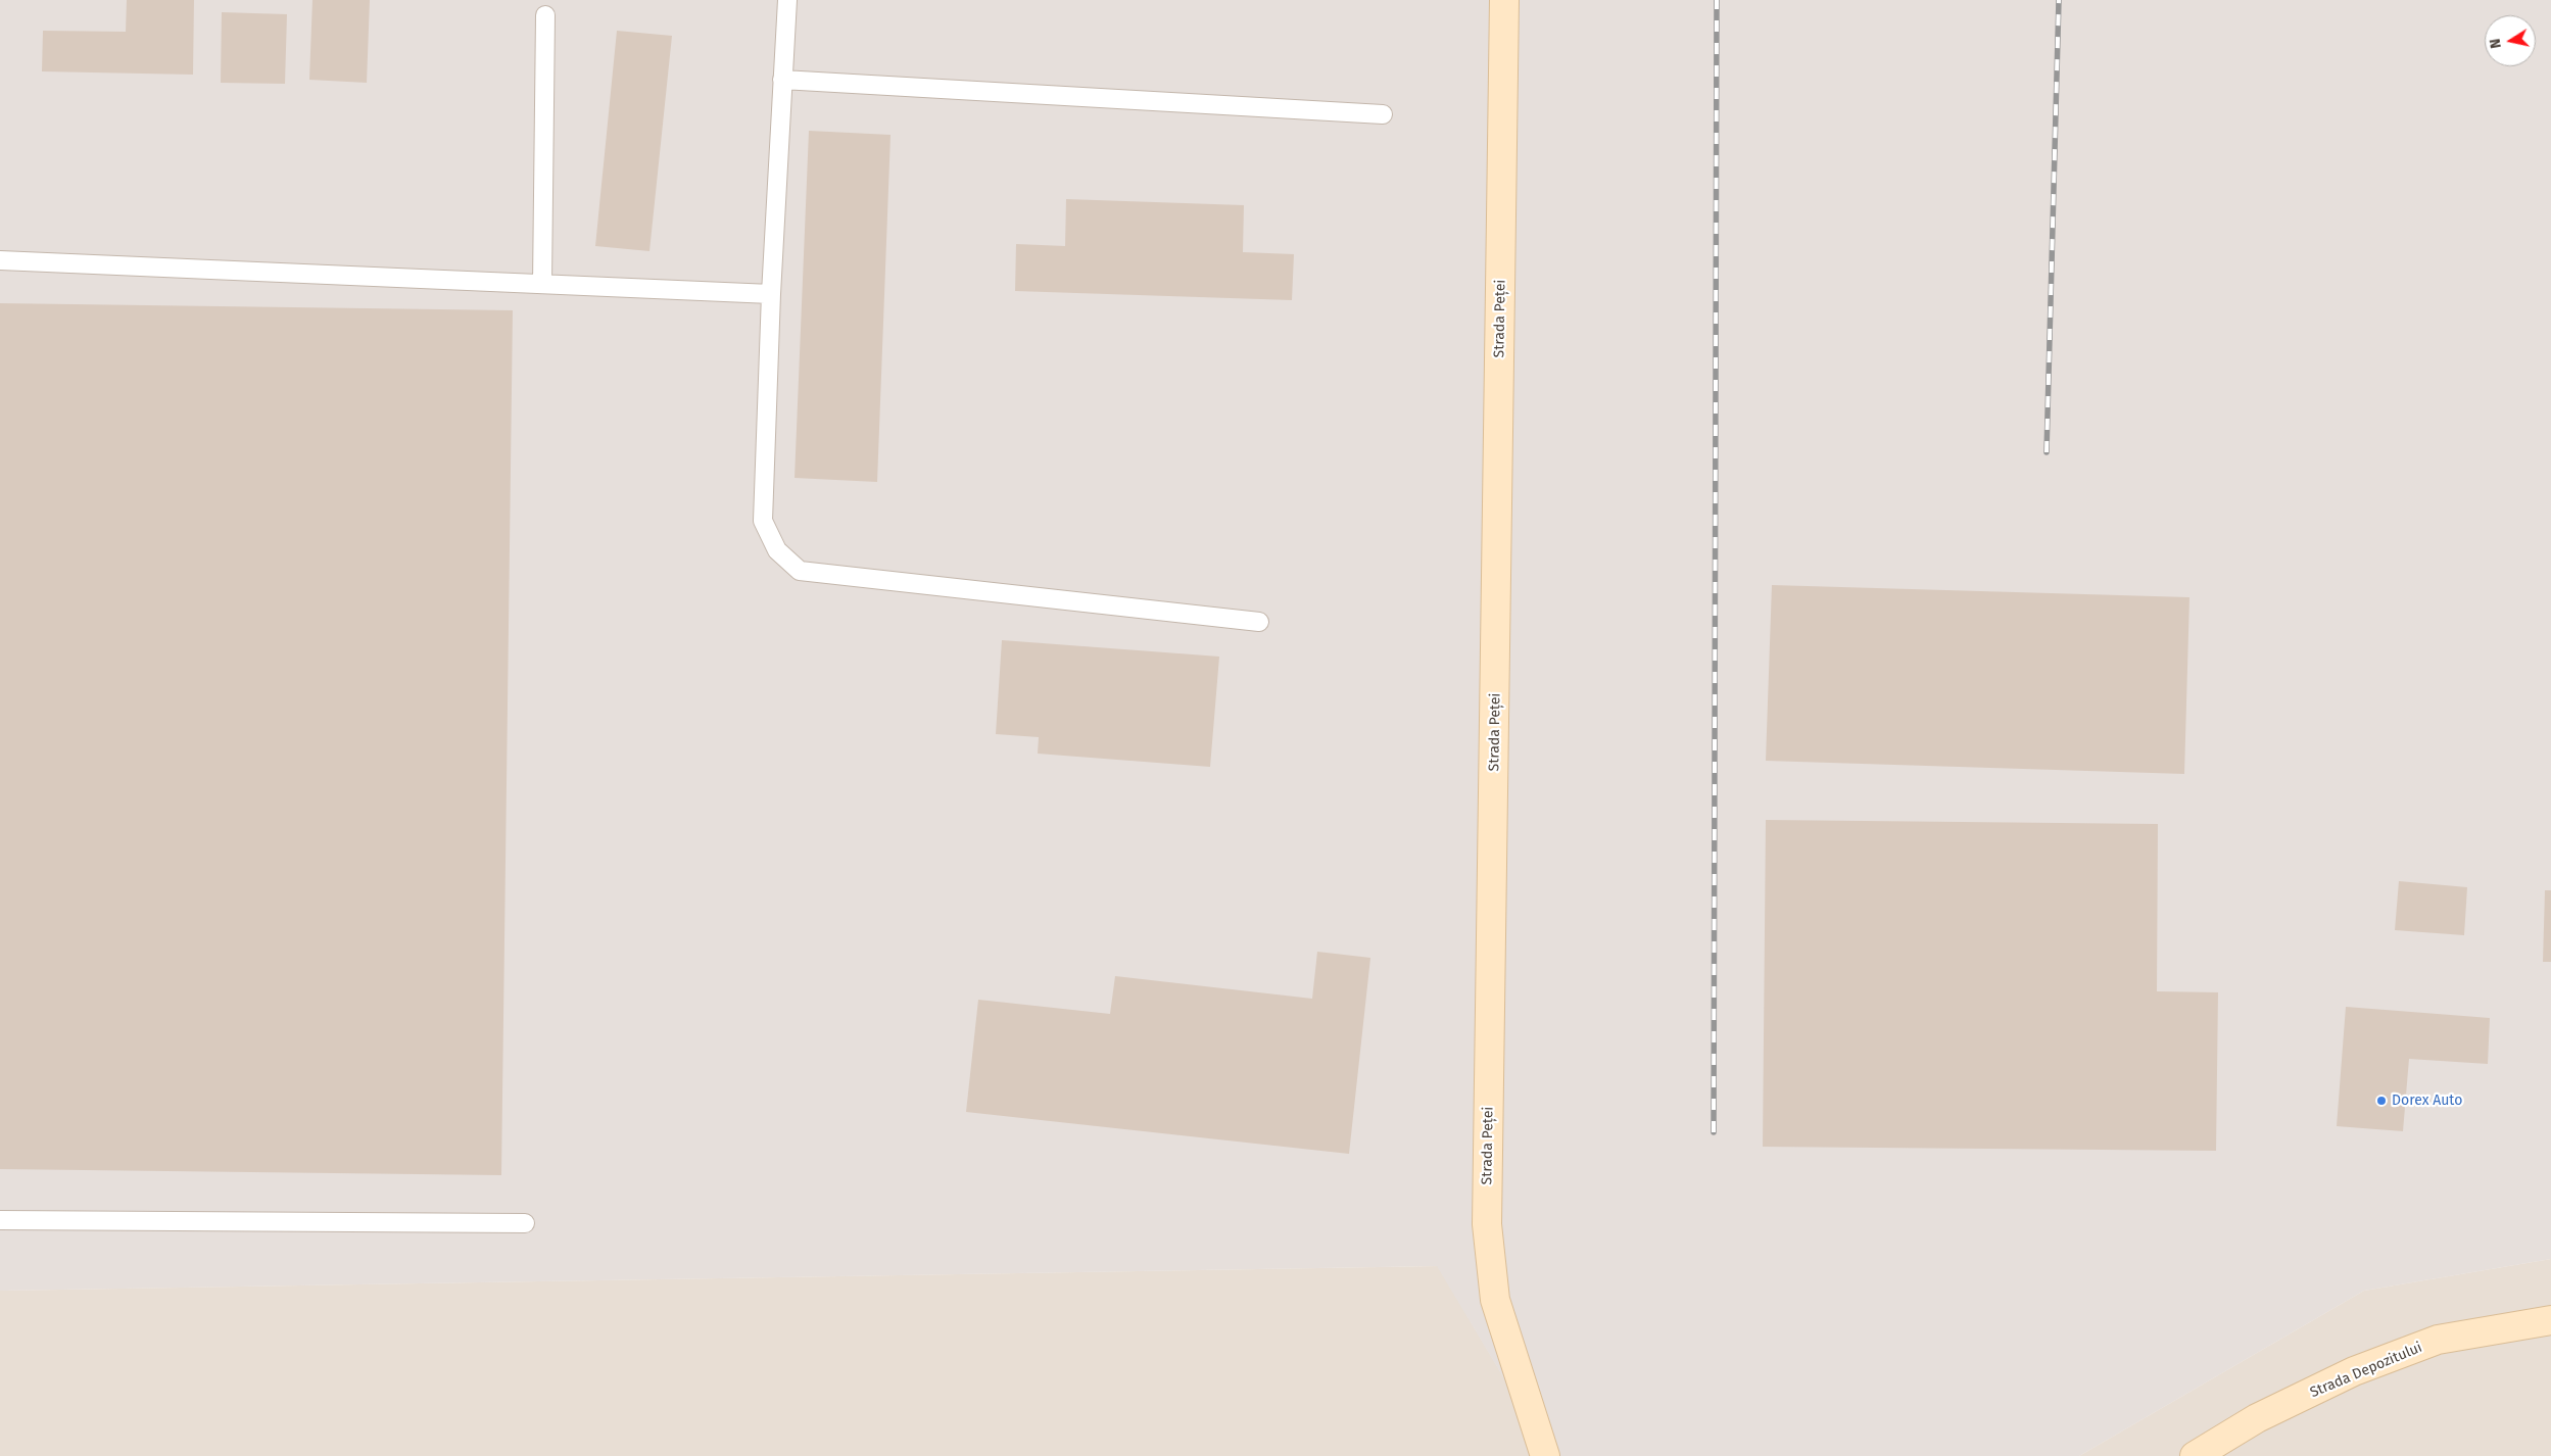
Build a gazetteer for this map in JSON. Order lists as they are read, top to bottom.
{
  "streets": {
    "street": ["Strada Peței", "Strada Depozitului"]
  },
  "places": ["Dorex Auto"],
  "north": "left"
}
